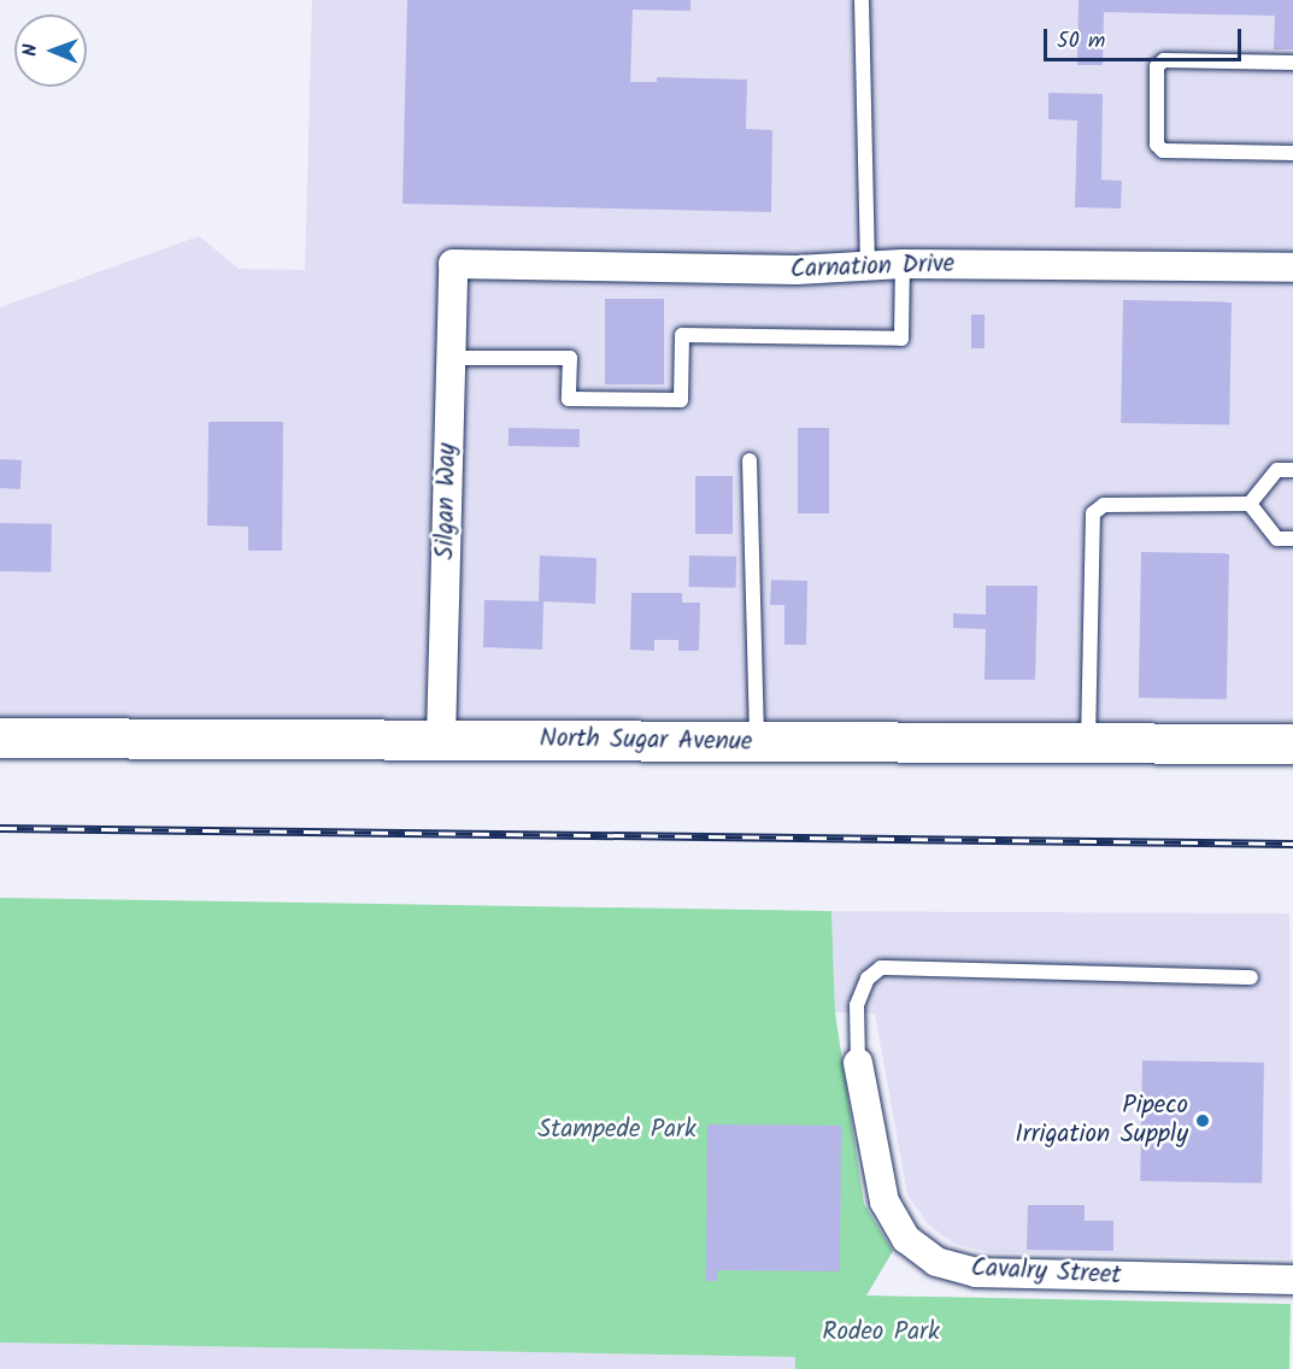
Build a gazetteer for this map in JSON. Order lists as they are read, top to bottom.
{
  "streets": {
    "street": [
      "Carnation Drive",
      "Silgan Way",
      "North Sugar Avenue",
      "Cavalry Street"
    ]
  },
  "crossings": [
    ["Carnation Drive", "Silgan Way"],
    ["Silgan Way", "North Sugar Avenue"]
  ],
  "parks": ["Stampede Park", "Rodeo Park"],
  "places": ["Pipeco Irrigation Supply"],
  "scale_bar": "50 m",
  "north": "left"
}
